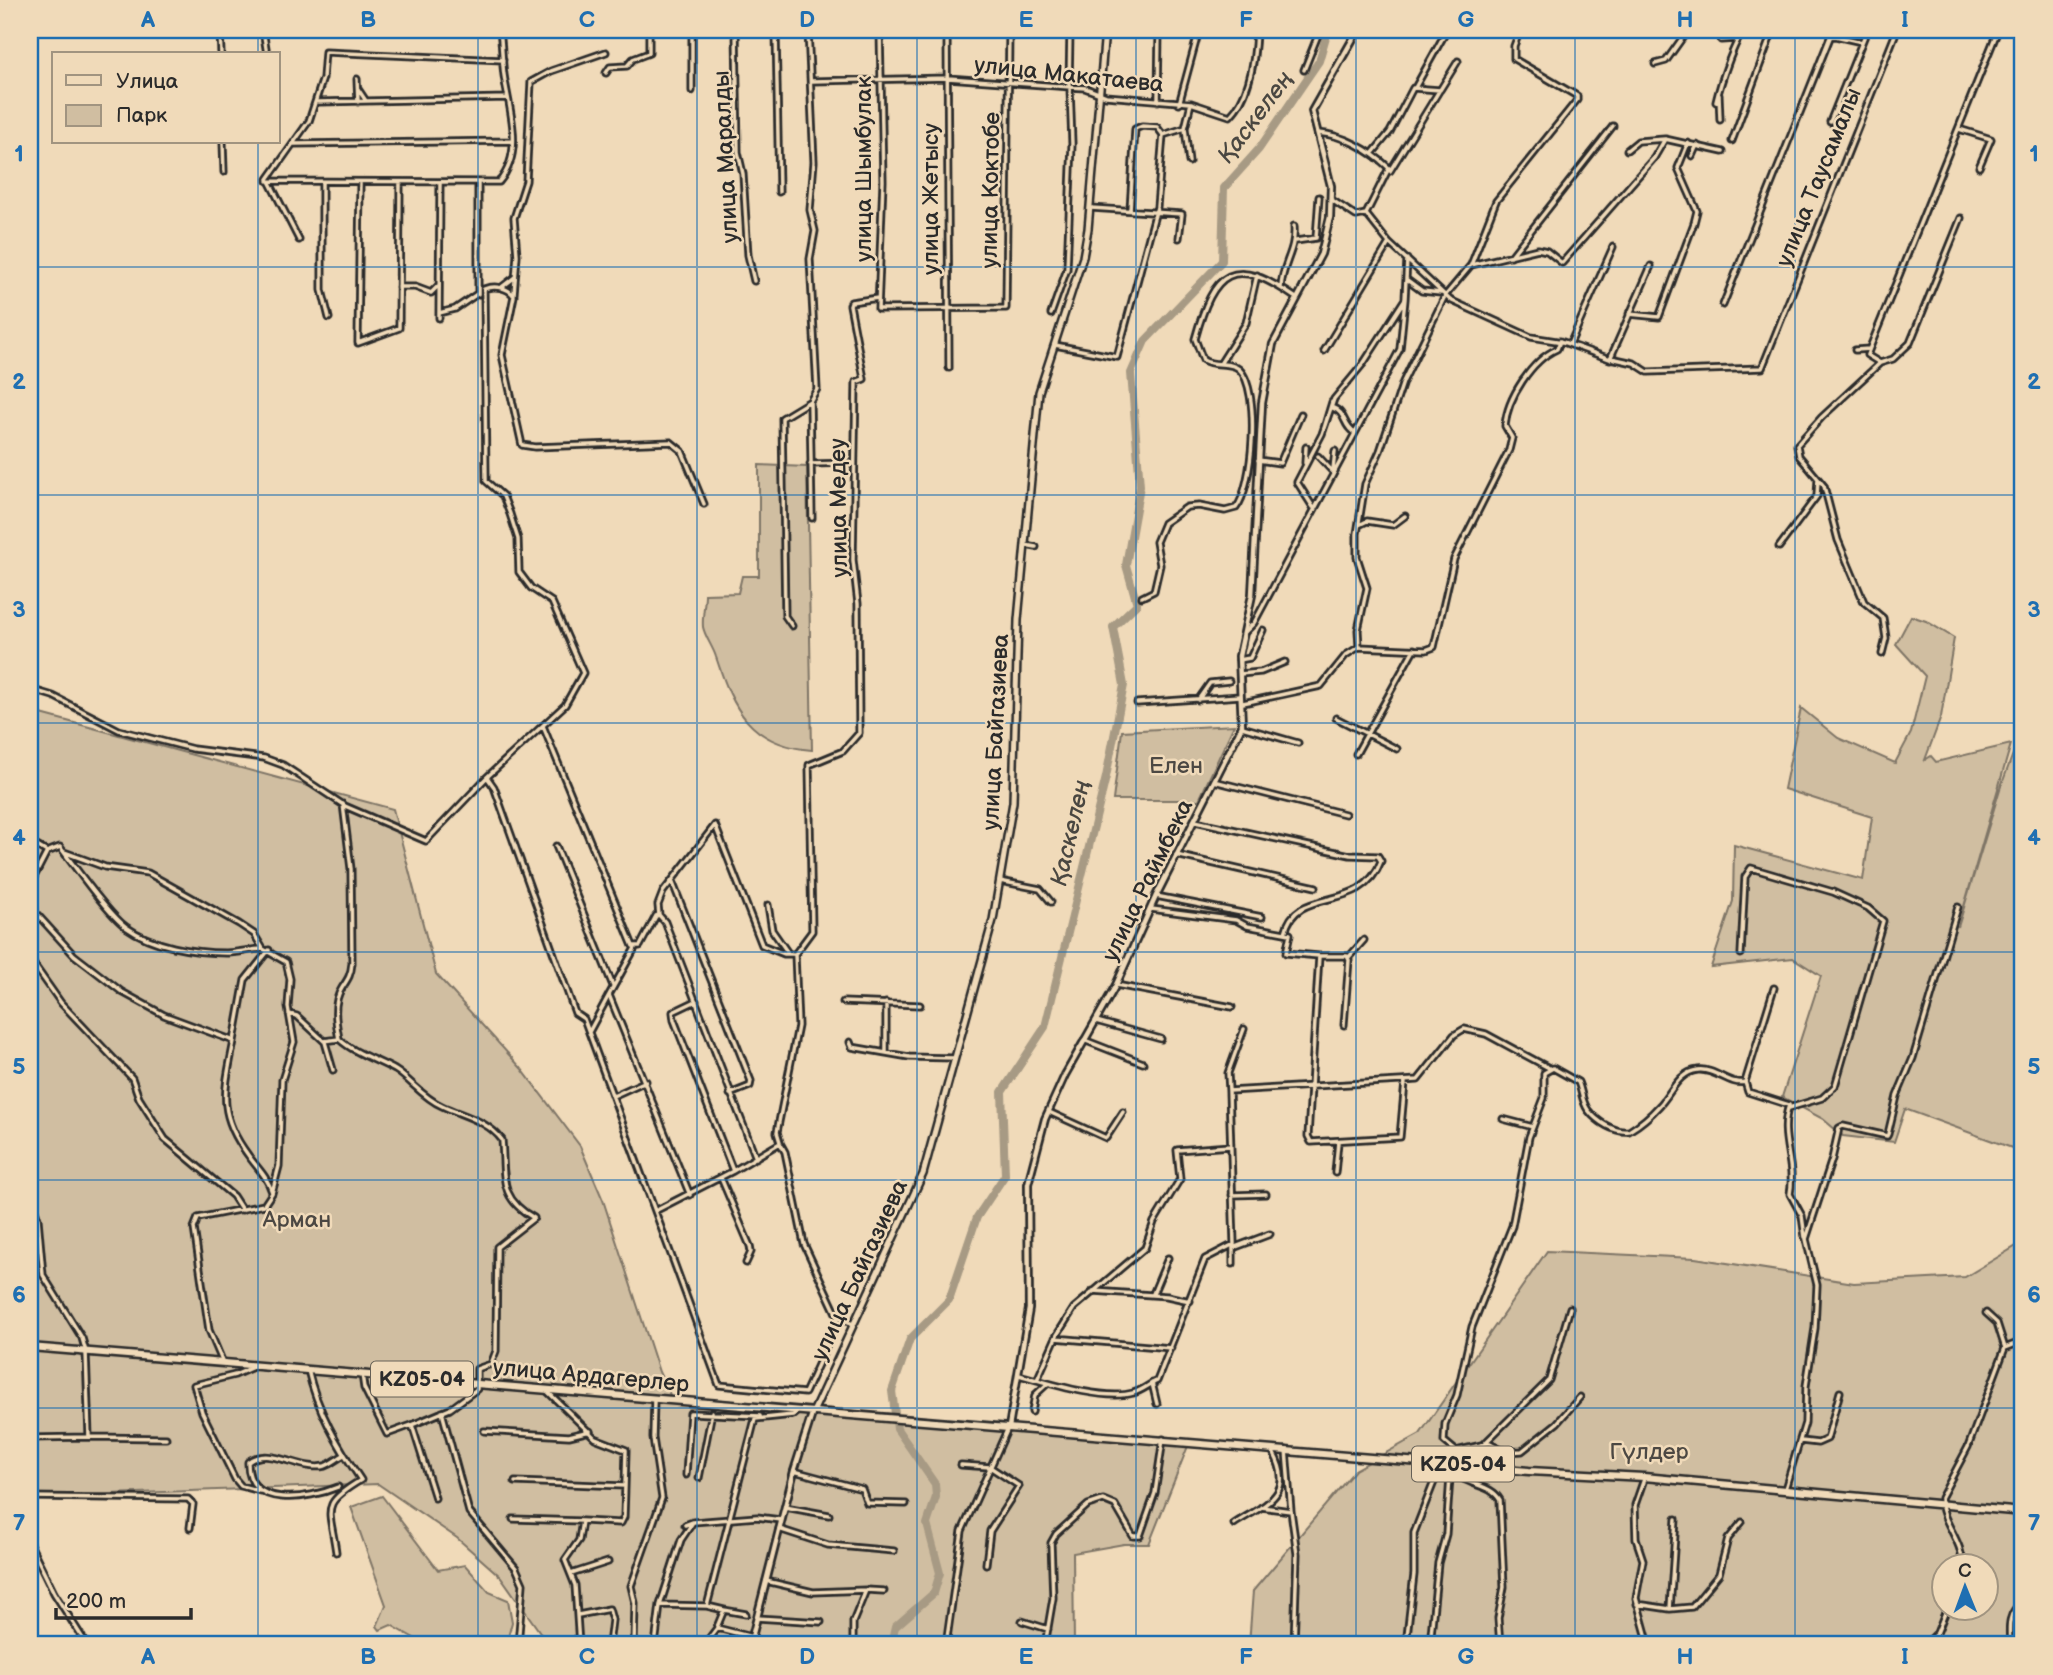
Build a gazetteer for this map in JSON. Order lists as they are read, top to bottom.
{
  "streets": {
    "main road": ["улица Байгазиева", "улица Ардагерлер", "KZ05-04"],
    "street": [
      "улица Макатаева",
      "улица Маралды",
      "улица Шымбулак",
      "улица Таусамалы",
      "улица Коктобе",
      "улица Жетысу",
      "улица Медеу",
      "улица Раймбека"
    ]
  },
  "crossings": [
    ["улица Макатаева", "улица Шымбулак"],
    ["улица Макатаева", "улица Коктобе"],
    ["улица Макатаева", "улица Жетысу"],
    ["улица Макатаева", "улица Байгазиева"],
    ["улица Шымбулак", "улица Коктобе"],
    ["улица Шымбулак", "улица Жетысу"],
    ["улица Шымбулак", "улица Медеу"],
    ["улица Коктобе", "улица Жетысу"],
    ["улица Байгазиева", "улица Ардагерлер"],
    ["улица Байгазиева", "KZ05-04"],
    ["улица Раймбека", "KZ05-04"],
    ["улица Ардагерлер", "KZ05-04"]
  ],
  "water": ["Қаскелең"],
  "parks": ["Елен", "Арман", "Гүлдер"],
  "legend": ["Улица", "Парк"],
  "scale_bar": "200 m",
  "north": "top",
  "grid": {
    "columns": [
      "A",
      "B",
      "C",
      "D",
      "E",
      "F",
      "G",
      "H",
      "I"
    ],
    "rows": [
      "1",
      "2",
      "3",
      "4",
      "5",
      "6",
      "7"
    ]
  }
}
